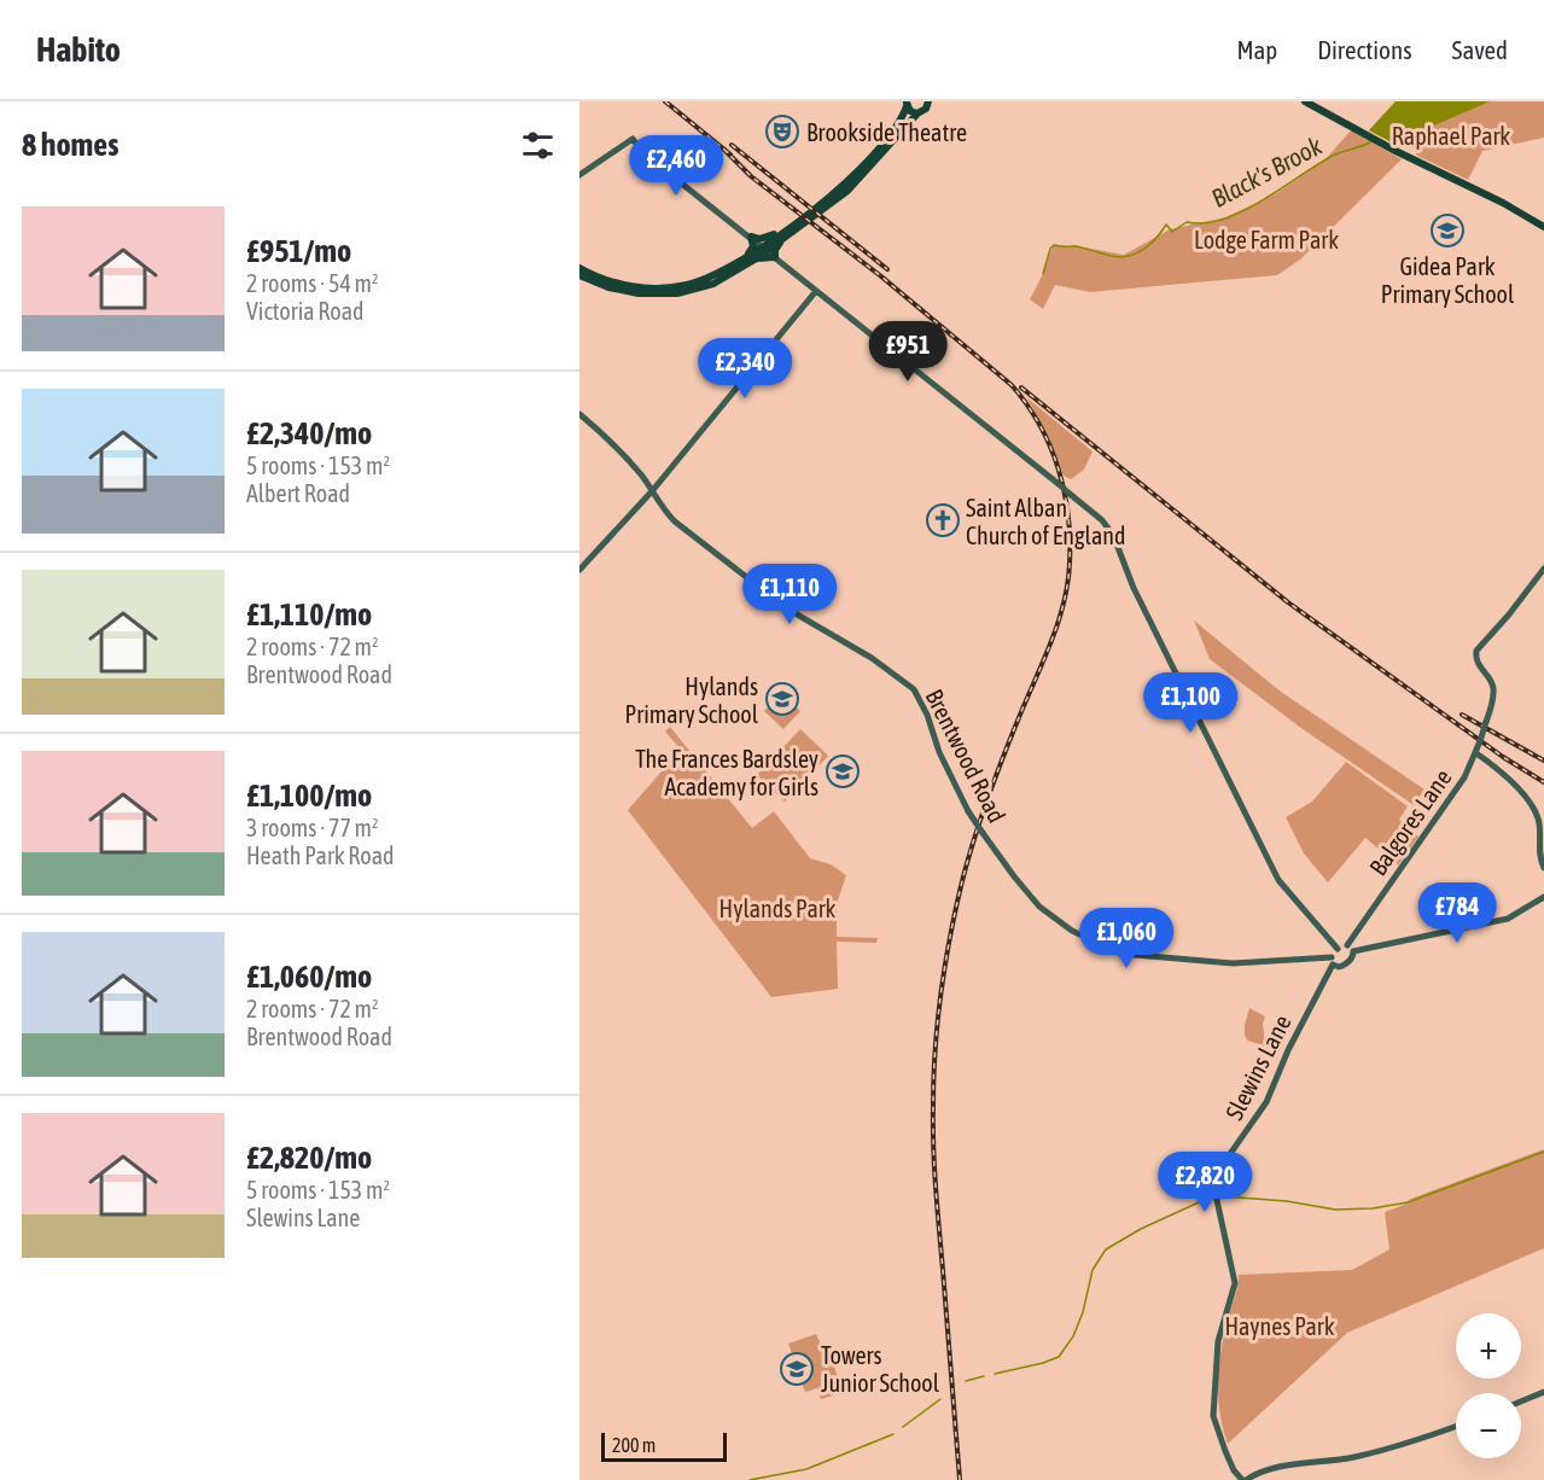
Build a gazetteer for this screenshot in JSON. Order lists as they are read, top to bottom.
{
  "streets": {
    "street": ["Brentwood Road", "Balgores Lane", "Slewins Lane"]
  },
  "crossings": [
    ["Brentwood Road", "Balgores Lane"],
    ["Brentwood Road", "Slewins Lane"],
    ["Balgores Lane", "Slewins Lane"]
  ],
  "water": ["Black's Brook"],
  "parks": [
    "Raphael Park",
    "Lodge Farm Park",
    "Hylands Park",
    "Haynes Park"
  ],
  "places": {
    "theatre": ["Brookside Theatre"],
    "school or university": [
      "Gidea Park Primary School",
      "Hylands Primary School",
      "The Frances Bardsley Academy for Girls",
      "Towers Junior School"
    ],
    "church": ["Saint Alban Church of England"]
  },
  "scale_bar": "200 m",
  "page": {
    "header": "Habito",
    "nav": ["Map", "Directions", "Saved"],
    "heading": "8 homes",
    "price": [
      "£2,460",
      "£951",
      "£2,340",
      "£1,110",
      "£1,100",
      "£784",
      "£1,060",
      "£2,820"
    ],
    "list": [
      {
        "name": "£951/mo",
        "note": "2 rooms · 54 m² · Victoria Road"
      },
      {
        "name": "£2,340/mo",
        "note": "5 rooms · 153 m² · Albert Road"
      },
      {
        "name": "£1,110/mo",
        "note": "2 rooms · 72 m² · Brentwood Road"
      },
      {
        "name": "£1,100/mo",
        "note": "3 rooms · 77 m² · Heath Park Road"
      },
      {
        "name": "£1,060/mo",
        "note": "2 rooms · 72 m² · Brentwood Road"
      },
      {
        "name": "£2,820/mo",
        "note": "5 rooms · 153 m² · Slewins Lane"
      }
    ],
    "map_buttons": ["+", "−"],
    "scale": "200 m"
  }
}
